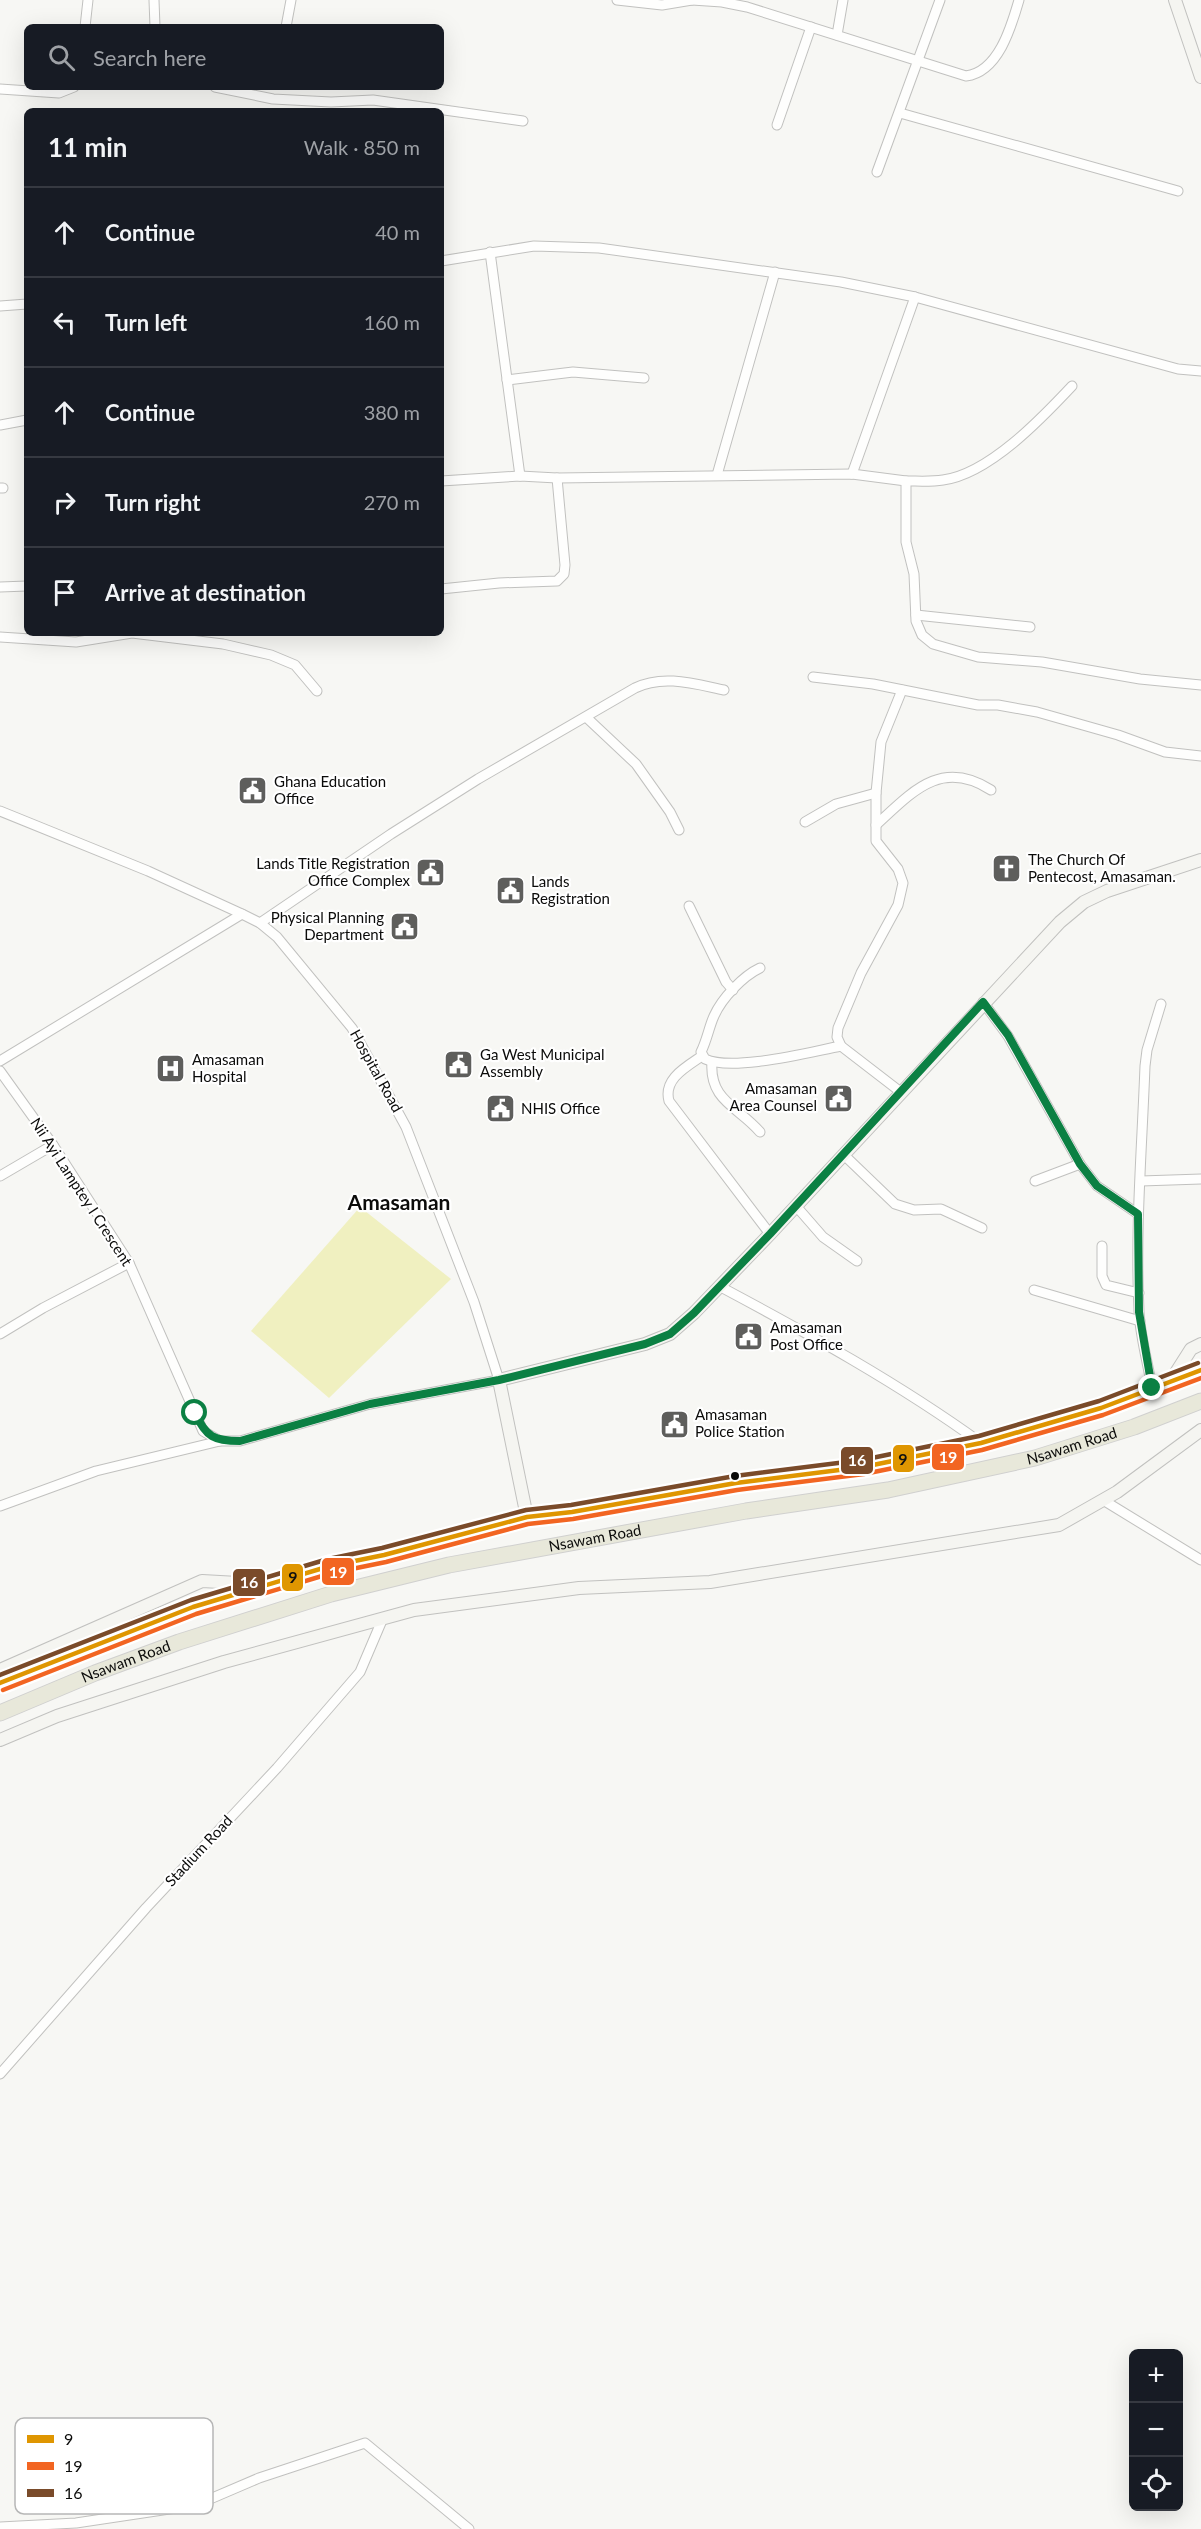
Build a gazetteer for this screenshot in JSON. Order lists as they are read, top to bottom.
{
  "streets": {
    "highway": ["Nsawam Road"],
    "main road": ["Hospital Road"],
    "street": ["Nii Ayi Lamptey I Crescent", "Stadium Road"]
  },
  "crossings": [
    ["Hospital Road", "Nsawam Road"]
  ],
  "districts": ["Amasaman"],
  "places": {
    "public building": [
      "Ghana Education Office",
      "Lands Title Registration Office Complex",
      "Lands Registration",
      "Physical Planning Department",
      "Ga West Municipal Assembly",
      "Amasaman Area Counsel",
      "NHIS Office",
      "Amasaman Post Office",
      "Amasaman Police Station"
    ],
    "church": ["The Church Of Pentecost, Amasaman."],
    "hospital": ["Amasaman Hospital"]
  },
  "lines": ["transit line 16", "transit line 9", "transit line 19"],
  "legend": ["9", "19", "16"],
  "page": {
    "search": "Search here",
    "heading": ["11 min", "Walk · 850 m"],
    "list": [
      ["Continue", "40 m"],
      ["Turn left", "160 m"],
      ["Continue", "380 m"],
      ["Turn right", "270 m"],
      "Arrive at destination"
    ],
    "map_buttons": ["+", "−"]
  }
}
